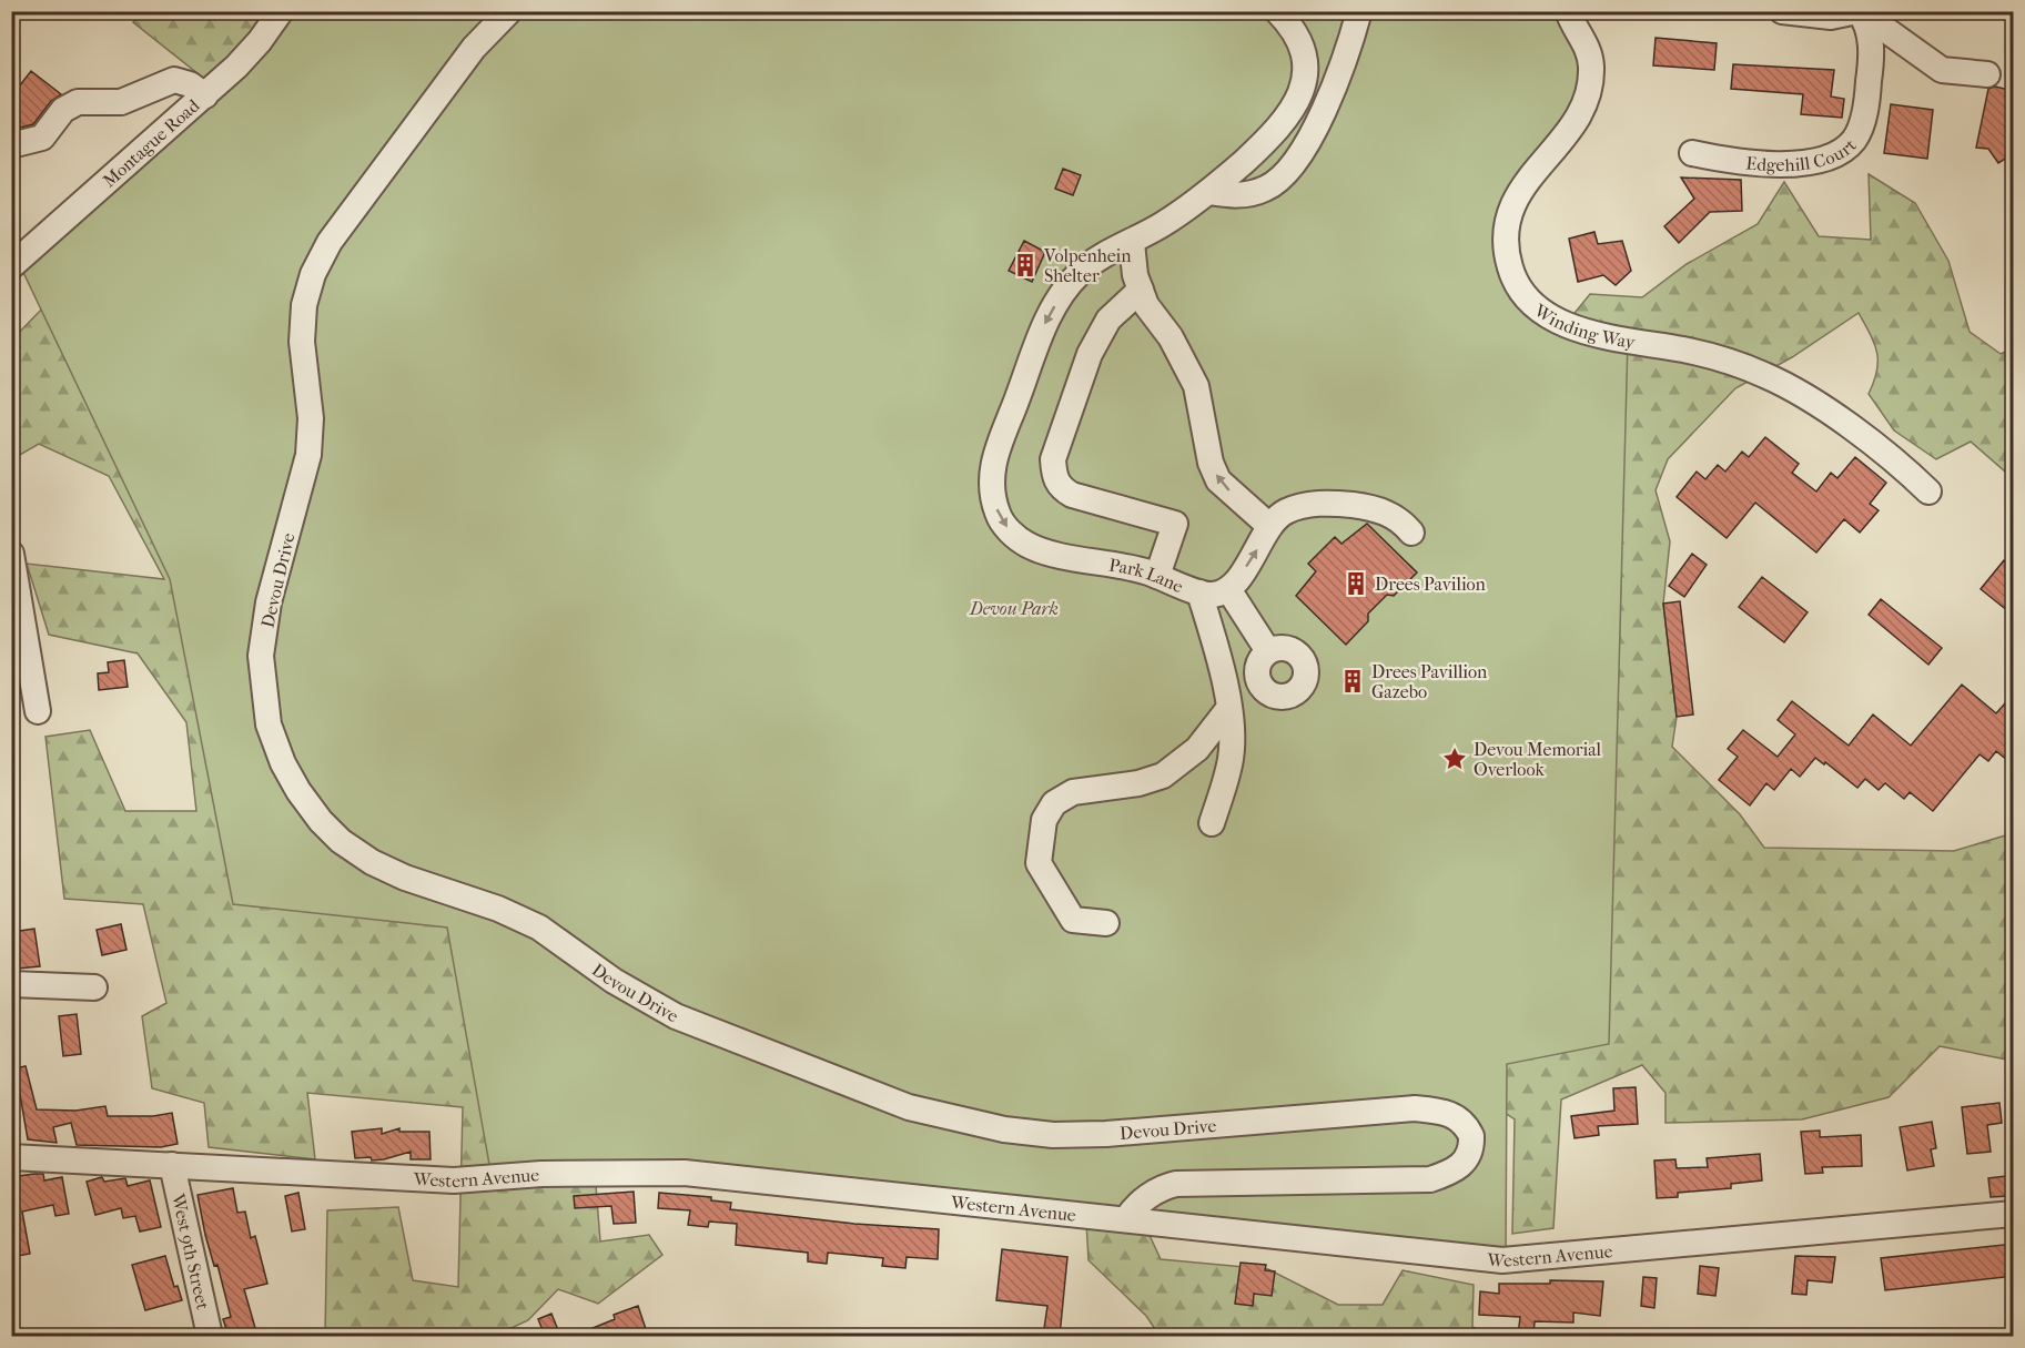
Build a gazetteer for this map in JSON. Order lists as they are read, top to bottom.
{
  "streets": {
    "street": [
      "Montague Road",
      "Edgehill Court",
      "Winding Way",
      "Park Lane",
      "Devou Drive",
      "Western Avenue",
      "West 9th Street"
    ]
  },
  "crossings": [
    ["Devou Drive", "Western Avenue"],
    ["Western Avenue", "West 9th Street"]
  ],
  "parks": ["Devou Park"],
  "places": {
    "building": ["Volpenhein Shelter", "Drees Pavilion", "Drees Pavillion Gazebo"],
    "place": ["Devou Memorial Overlook"]
  }
}
